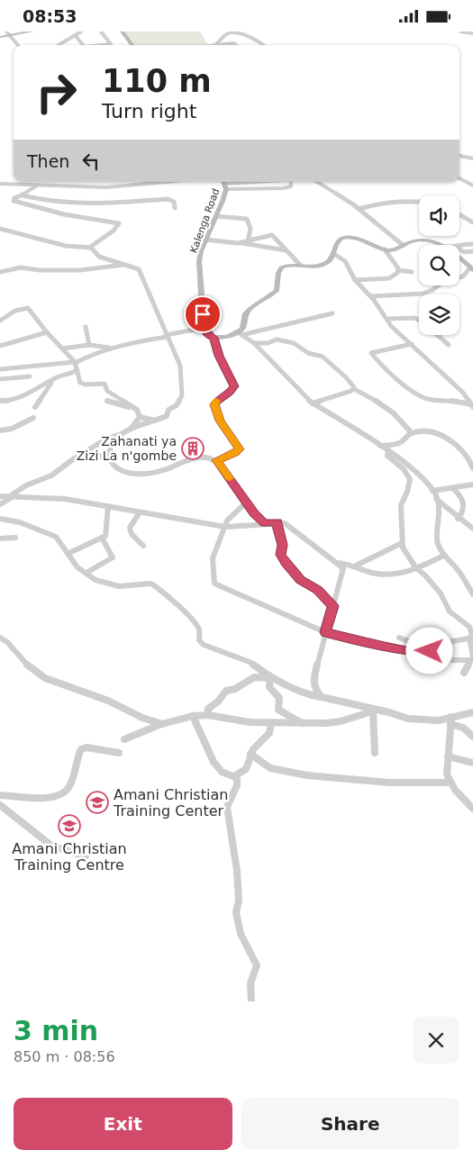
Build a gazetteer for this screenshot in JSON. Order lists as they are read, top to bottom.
{
  "streets": {
    "main road": ["Kalenga Road"]
  },
  "places": {
    "building": ["Zahanati ya Zizi La n'gombe"],
    "school or university": ["Amani Christian Training Center", "Amani Christian Training Centre"]
  },
  "page": {
    "status": "08:53",
    "turn": ["110 m", "Turn right"],
    "then": "Then",
    "heading": ["3 min", "850 m · 08:56"],
    "buttons": ["Exit", "Share"]
  }
}
